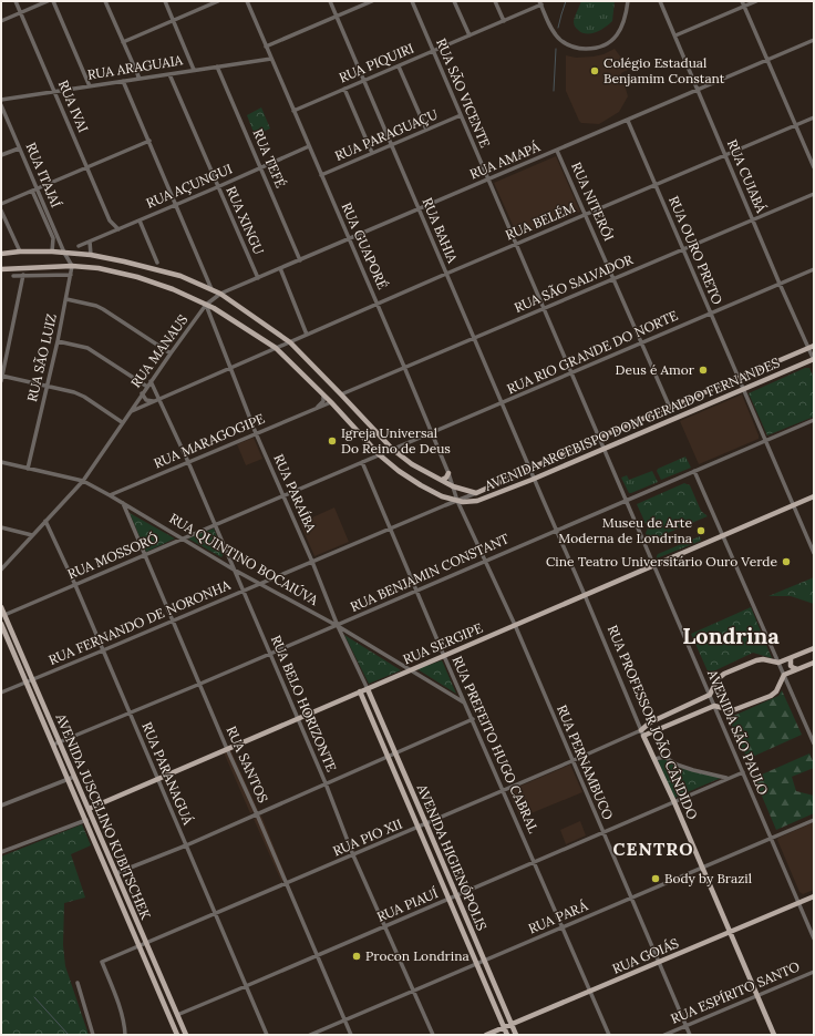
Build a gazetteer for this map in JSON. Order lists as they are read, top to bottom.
{
  "streets": {
    "main road": [
      "AVENIDA ARCEBISPO DOM GERALDO FERNANDES",
      "RUA SERGIPE",
      "RUA PROFESSOR JOÃO CÂNDIDO",
      "AVENIDA JUSCELINO KUBITSCHEK",
      "AVENIDA HIGIENÓPOLIS",
      "RUA GOIÁS"
    ],
    "street": [
      "RUA PIQUIRI",
      "RUA ARAGUAIA",
      "RUA SÃO VICENTE",
      "RUA IVAI",
      "RUA PARAGUAÇU",
      "RUA TEFÉ",
      "RUA AMAPÁ",
      "RUA ITAJAÍ",
      "RUA CUIABÁ",
      "RUA AÇUNGUI",
      "RUA NITERÓI",
      "RUA XINGU",
      "RUA BELÉM",
      "RUA BAHIA",
      "RUA GUAPORÉ",
      "RUA OURO PRETO",
      "RUA SÃO SALVADOR",
      "RUA MANAUS",
      "RUA RIO GRANDE DO NORTE",
      "RUA SÃO LUIZ",
      "RUA MARAGOGIPE",
      "RUA PARAÍBA",
      "RUA MOSSORÓ",
      "RUA QUINTINO BOCAIÚVA",
      "RUA BENJAMIN CONSTANT",
      "RUA FERNANDO DE NORONHA",
      "RUA BELO HORIZONTE",
      "AVENIDA SÃO PAULO",
      "RUA PREFEITO HUGO CABRAL",
      "RUA PERNAMBUCO",
      "RUA SANTOS",
      "RUA PARANAGUÁ",
      "RUA PIO XII",
      "RUA PIAUÍ",
      "RUA PARÁ",
      "RUA ESPÍRITO SANTO"
    ]
  },
  "crossings": [
    ["RUA PIQUIRI", "RUA SÃO VICENTE"],
    ["RUA PIQUIRI", "RUA BAHIA"],
    ["RUA PIQUIRI", "RUA GUAPORÉ"],
    ["RUA ARAGUAIA", "RUA IVAI"],
    ["RUA ARAGUAIA", "RUA TEFÉ"],
    ["RUA ARAGUAIA", "RUA XINGU"],
    ["RUA ARAGUAIA", "RUA GUAPORÉ"],
    ["RUA SÃO VICENTE", "RUA PARAGUAÇU"],
    ["RUA SÃO VICENTE", "RUA AMAPÁ"],
    ["RUA SÃO VICENTE", "RUA BELÉM"],
    ["RUA SÃO VICENTE", "RUA SÃO SALVADOR"],
    ["RUA SÃO VICENTE", "RUA RIO GRANDE DO NORTE"],
    ["RUA SÃO VICENTE", "AVENIDA ARCEBISPO DOM GERALDO FERNANDES"],
    ["RUA SÃO VICENTE", "AVENIDA SÃO PAULO"],
    ["RUA IVAI", "RUA AÇUNGUI"],
    ["RUA PARAGUAÇU", "RUA BAHIA"],
    ["RUA PARAGUAÇU", "RUA GUAPORÉ"],
    ["RUA TEFÉ", "RUA AMAPÁ"],
    ["RUA TEFÉ", "RUA AÇUNGUI"],
    ["RUA AMAPÁ", "RUA CUIABÁ"],
    ["RUA AMAPÁ", "RUA NITERÓI"],
    ["RUA AMAPÁ", "RUA XINGU"],
    ["RUA AMAPÁ", "RUA BAHIA"],
    ["RUA AMAPÁ", "RUA GUAPORÉ"],
    ["RUA AMAPÁ", "RUA OURO PRETO"],
    ["RUA AMAPÁ", "RUA MANAUS"],
    ["RUA AMAPÁ", "AVENIDA ARCEBISPO DOM GERALDO FERNANDES"],
    ["RUA AMAPÁ", "RUA PARAÍBA"],
    ["RUA ITAJAÍ", "AVENIDA ARCEBISPO DOM GERALDO FERNANDES"],
    ["RUA CUIABÁ", "RUA BELÉM"],
    ["RUA CUIABÁ", "RUA SÃO SALVADOR"],
    ["RUA CUIABÁ", "RUA RIO GRANDE DO NORTE"],
    ["RUA CUIABÁ", "AVENIDA ARCEBISPO DOM GERALDO FERNANDES"],
    ["RUA AÇUNGUI", "RUA XINGU"],
    ["RUA AÇUNGUI", "RUA GUAPORÉ"],
    ["RUA NITERÓI", "RUA BELÉM"],
    ["RUA NITERÓI", "RUA SÃO SALVADOR"],
    ["RUA NITERÓI", "RUA RIO GRANDE DO NORTE"],
    ["RUA NITERÓI", "AVENIDA ARCEBISPO DOM GERALDO FERNANDES"],
    ["RUA BELÉM", "RUA BAHIA"],
    ["RUA BELÉM", "RUA GUAPORÉ"],
    ["RUA BELÉM", "RUA OURO PRETO"],
    ["RUA BELÉM", "RUA MANAUS"],
    ["RUA BELÉM", "AVENIDA ARCEBISPO DOM GERALDO FERNANDES"],
    ["RUA BELÉM", "RUA PARAÍBA"],
    ["RUA BELÉM", "RUA BELO HORIZONTE"],
    ["RUA BAHIA", "RUA SÃO SALVADOR"],
    ["RUA BAHIA", "RUA RIO GRANDE DO NORTE"],
    ["RUA BAHIA", "AVENIDA ARCEBISPO DOM GERALDO FERNANDES"],
    ["RUA BAHIA", "RUA PROFESSOR JOÃO CÂNDIDO"],
    ["RUA GUAPORÉ", "RUA SÃO SALVADOR"],
    ["RUA GUAPORÉ", "RUA RIO GRANDE DO NORTE"],
    ["RUA GUAPORÉ", "AVENIDA ARCEBISPO DOM GERALDO FERNANDES"],
    ["RUA GUAPORÉ", "RUA FERNANDO DE NORONHA"],
    ["RUA GUAPORÉ", "RUA PERNAMBUCO"],
    ["RUA OURO PRETO", "RUA SÃO SALVADOR"],
    ["RUA OURO PRETO", "RUA RIO GRANDE DO NORTE"],
    ["RUA OURO PRETO", "AVENIDA ARCEBISPO DOM GERALDO FERNANDES"],
    ["RUA OURO PRETO", "RUA BENJAMIN CONSTANT"],
    ["RUA OURO PRETO", "RUA SERGIPE"],
    ["RUA SÃO SALVADOR", "AVENIDA ARCEBISPO DOM GERALDO FERNANDES"],
    ["RUA MANAUS", "AVENIDA ARCEBISPO DOM GERALDO FERNANDES"],
    ["RUA MANAUS", "RUA PARAÍBA"],
    ["RUA MANAUS", "RUA QUINTINO BOCAIÚVA"],
    ["RUA MANAUS", "RUA BELO HORIZONTE"],
    ["RUA MANAUS", "RUA PARANAGUÁ"],
    ["RUA RIO GRANDE DO NORTE", "AVENIDA ARCEBISPO DOM GERALDO FERNANDES"],
    ["RUA RIO GRANDE DO NORTE", "RUA MOSSORÓ"],
    ["RUA SÃO LUIZ", "AVENIDA ARCEBISPO DOM GERALDO FERNANDES"],
    ["RUA SÃO LUIZ", "RUA QUINTINO BOCAIÚVA"],
    ["AVENIDA ARCEBISPO DOM GERALDO FERNANDES", "RUA MARAGOGIPE"],
    ["AVENIDA ARCEBISPO DOM GERALDO FERNANDES", "RUA PARAÍBA"],
    ["AVENIDA ARCEBISPO DOM GERALDO FERNANDES", "RUA MOSSORÓ"],
    ["AVENIDA ARCEBISPO DOM GERALDO FERNANDES", "RUA FERNANDO DE NORONHA"],
    ["AVENIDA ARCEBISPO DOM GERALDO FERNANDES", "RUA PROFESSOR JOÃO CÂNDIDO"],
    ["AVENIDA ARCEBISPO DOM GERALDO FERNANDES", "AVENIDA SÃO PAULO"],
    ["AVENIDA ARCEBISPO DOM GERALDO FERNANDES", "RUA PERNAMBUCO"],
    ["RUA MARAGOGIPE", "RUA PARAÍBA"],
    ["RUA MARAGOGIPE", "RUA QUINTINO BOCAIÚVA"],
    ["RUA MARAGOGIPE", "RUA BELO HORIZONTE"],
    ["RUA PARAÍBA", "RUA MOSSORÓ"],
    ["RUA PARAÍBA", "RUA QUINTINO BOCAIÚVA"],
    ["RUA PARAÍBA", "RUA BENJAMIN CONSTANT"],
    ["RUA PARAÍBA", "RUA FERNANDO DE NORONHA"],
    ["RUA PARAÍBA", "RUA SERGIPE"],
    ["RUA PARAÍBA", "AVENIDA HIGIENÓPOLIS"],
    ["RUA MOSSORÓ", "RUA QUINTINO BOCAIÚVA"],
    ["RUA MOSSORÓ", "RUA BELO HORIZONTE"],
    ["RUA MOSSORÓ", "RUA PREFEITO HUGO CABRAL"],
    ["RUA MOSSORÓ", "RUA SANTOS"],
    ["RUA MOSSORÓ", "RUA PARANAGUÁ"],
    ["RUA MOSSORÓ", "AVENIDA JUSCELINO KUBITSCHEK"],
    ["RUA QUINTINO BOCAIÚVA", "RUA BENJAMIN CONSTANT"],
    ["RUA QUINTINO BOCAIÚVA", "RUA FERNANDO DE NORONHA"],
    ["RUA QUINTINO BOCAIÚVA", "RUA SERGIPE"],
    ["RUA QUINTINO BOCAIÚVA", "RUA BELO HORIZONTE"],
    ["RUA QUINTINO BOCAIÚVA", "RUA PREFEITO HUGO CABRAL"],
    ["RUA QUINTINO BOCAIÚVA", "RUA SANTOS"],
    ["RUA BENJAMIN CONSTANT", "RUA BELO HORIZONTE"],
    ["RUA BENJAMIN CONSTANT", "RUA PROFESSOR JOÃO CÂNDIDO"],
    ["RUA BENJAMIN CONSTANT", "AVENIDA SÃO PAULO"],
    ["RUA BENJAMIN CONSTANT", "RUA PREFEITO HUGO CABRAL"],
    ["RUA BENJAMIN CONSTANT", "RUA PERNAMBUCO"],
    ["RUA BENJAMIN CONSTANT", "RUA SANTOS"],
    ["RUA BENJAMIN CONSTANT", "RUA PARANAGUÁ"],
    ["RUA BENJAMIN CONSTANT", "AVENIDA JUSCELINO KUBITSCHEK"],
    ["RUA FERNANDO DE NORONHA", "RUA BELO HORIZONTE"],
    ["RUA FERNANDO DE NORONHA", "RUA PREFEITO HUGO CABRAL"],
    ["RUA FERNANDO DE NORONHA", "RUA PERNAMBUCO"],
    ["RUA FERNANDO DE NORONHA", "RUA SANTOS"],
    ["RUA FERNANDO DE NORONHA", "RUA PARANAGUÁ"],
    ["RUA FERNANDO DE NORONHA", "AVENIDA JUSCELINO KUBITSCHEK"],
    ["RUA SERGIPE", "RUA BELO HORIZONTE"],
    ["RUA SERGIPE", "RUA PROFESSOR JOÃO CÂNDIDO"],
    ["RUA SERGIPE", "AVENIDA SÃO PAULO"],
    ["RUA SERGIPE", "RUA PREFEITO HUGO CABRAL"],
    ["RUA SERGIPE", "RUA PERNAMBUCO"],
    ["RUA SERGIPE", "RUA SANTOS"],
    ["RUA SERGIPE", "RUA PARANAGUÁ"],
    ["RUA SERGIPE", "AVENIDA JUSCELINO KUBITSCHEK"],
    ["RUA SERGIPE", "AVENIDA HIGIENÓPOLIS"],
    ["RUA BELO HORIZONTE", "RUA PIO XII"],
    ["RUA BELO HORIZONTE", "RUA PIAUÍ"],
    ["RUA BELO HORIZONTE", "RUA PARÁ"],
    ["RUA PROFESSOR JOÃO CÂNDIDO", "RUA PIO XII"],
    ["RUA PROFESSOR JOÃO CÂNDIDO", "RUA PIAUÍ"],
    ["RUA PROFESSOR JOÃO CÂNDIDO", "RUA PARÁ"],
    ["RUA PROFESSOR JOÃO CÂNDIDO", "RUA GOIÁS"],
    ["RUA PROFESSOR JOÃO CÂNDIDO", "RUA ESPÍRITO SANTO"],
    ["AVENIDA SÃO PAULO", "RUA PIAUÍ"],
    ["AVENIDA SÃO PAULO", "RUA PARÁ"],
    ["AVENIDA SÃO PAULO", "RUA GOIÁS"],
    ["RUA PREFEITO HUGO CABRAL", "RUA PIO XII"],
    ["RUA PREFEITO HUGO CABRAL", "RUA PIAUÍ"],
    ["RUA PREFEITO HUGO CABRAL", "RUA PARÁ"],
    ["RUA PREFEITO HUGO CABRAL", "RUA GOIÁS"],
    ["RUA PERNAMBUCO", "RUA PIO XII"],
    ["RUA PERNAMBUCO", "RUA PIAUÍ"],
    ["RUA PERNAMBUCO", "RUA PARÁ"],
    ["RUA PERNAMBUCO", "RUA GOIÁS"],
    ["RUA PERNAMBUCO", "RUA ESPÍRITO SANTO"],
    ["RUA SANTOS", "RUA PIO XII"],
    ["RUA SANTOS", "RUA PIAUÍ"],
    ["RUA SANTOS", "RUA PARÁ"],
    ["RUA PARANAGUÁ", "RUA PIO XII"],
    ["RUA PARANAGUÁ", "RUA PIAUÍ"],
    ["AVENIDA JUSCELINO KUBITSCHEK", "RUA PIO XII"],
    ["AVENIDA JUSCELINO KUBITSCHEK", "RUA PIAUÍ"],
    ["RUA PIO XII", "AVENIDA HIGIENÓPOLIS"],
    ["AVENIDA HIGIENÓPOLIS", "RUA PIAUÍ"],
    ["AVENIDA HIGIENÓPOLIS", "RUA PARÁ"],
    ["AVENIDA HIGIENÓPOLIS", "RUA GOIÁS"]
  ],
  "districts": ["Londrina", "CENTRO"],
  "places": [
    "Colégio Estadual Benjamim Constant",
    "Deus é Amor",
    "Igreja Universal Do Reino de Deus",
    "Museu de Arte Moderna de Londrina",
    "Cine Teatro Universitário Ouro Verde",
    "Body by Brazil",
    "Procon Londrina"
  ]
}
